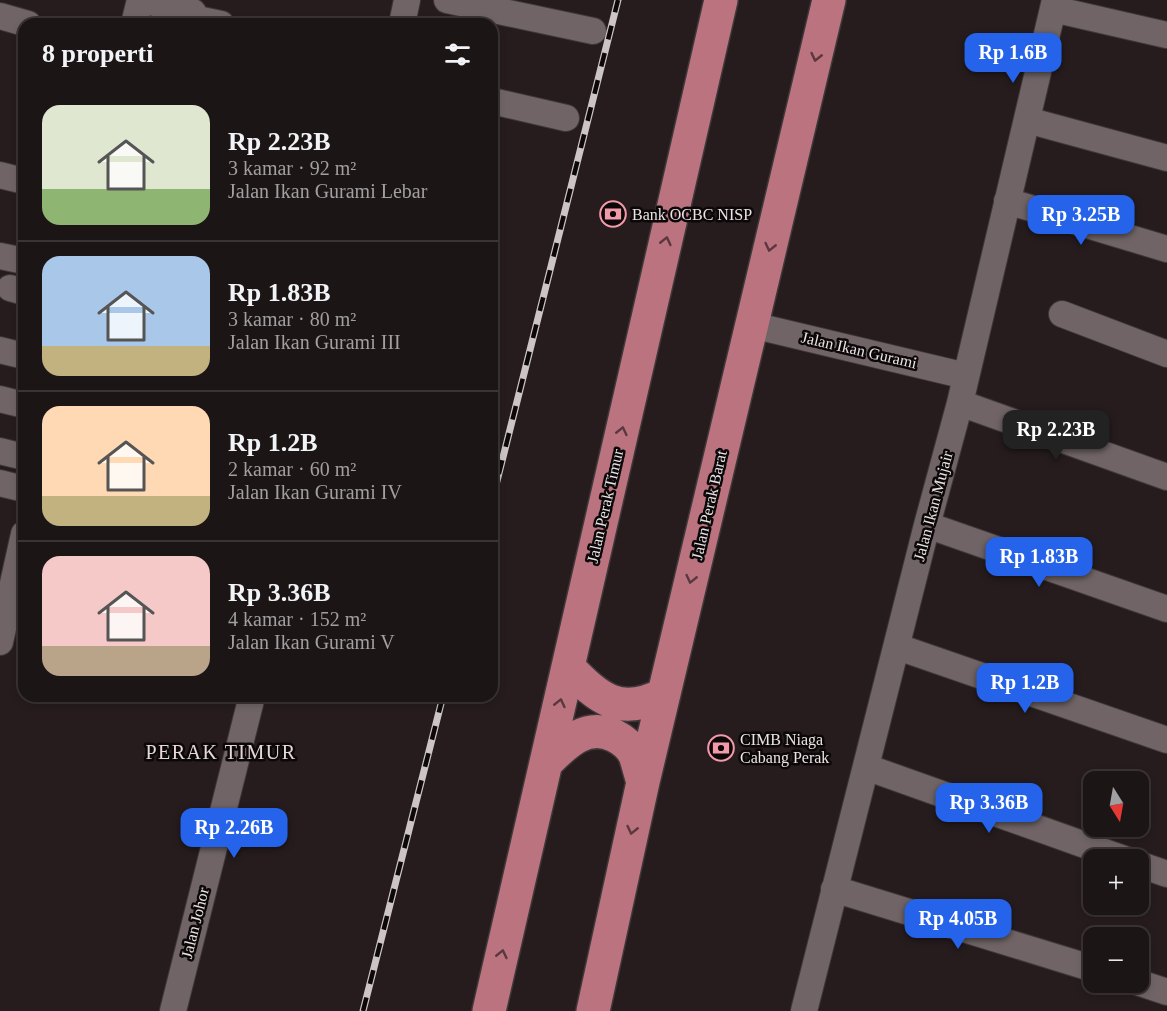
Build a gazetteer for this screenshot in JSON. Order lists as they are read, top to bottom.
{
  "streets": {
    "highway": ["Jalan Perak Barat", "Jalan Perak Timur"],
    "street": ["Jalan Ikan Gurami", "Jalan Ikan Mujair", "Jalan Johor"]
  },
  "crossings": [
    ["Jalan Ikan Gurami", "Jalan Perak Barat"],
    ["Jalan Ikan Gurami", "Jalan Ikan Mujair"]
  ],
  "one_way": ["Jalan Perak Barat", "Jalan Perak Timur"],
  "districts": ["PERAK TIMUR"],
  "places": {
    "bank": ["Bank OCBC NISP", "CIMB Niaga Cabang Perak"]
  },
  "north": "bottom",
  "page": {
    "heading": "8 properti",
    "price": [
      "Rp 1.6B",
      "Rp 3.25B",
      "Rp 2.23B",
      "Rp 1.83B",
      "Rp 1.2B",
      "Rp 3.36B",
      "Rp 2.26B",
      "Rp 4.05B"
    ],
    "list": [
      {
        "name": "Rp 2.23B",
        "note": "3 kamar · 92 m² · Jalan Ikan Gurami Lebar"
      },
      {
        "name": "Rp 1.83B",
        "note": "3 kamar · 80 m² · Jalan Ikan Gurami III"
      },
      {
        "name": "Rp 1.2B",
        "note": "2 kamar · 60 m² · Jalan Ikan Gurami IV"
      },
      {
        "name": "Rp 3.36B",
        "note": "4 kamar · 152 m² · Jalan Ikan Gurami V"
      }
    ],
    "map_buttons": ["+", "−"]
  }
}
